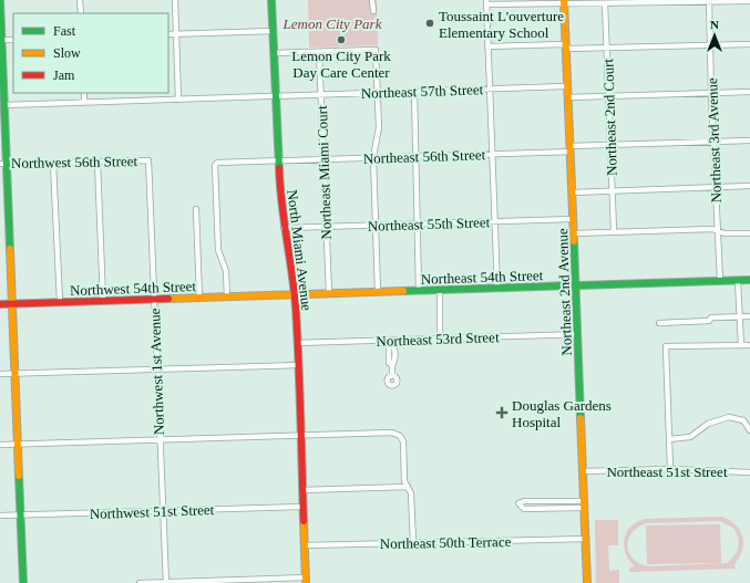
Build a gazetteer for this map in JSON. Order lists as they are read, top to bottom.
{
  "streets": {
    "main road": [
      "North Miami Avenue",
      "Northeast 54th Street",
      "Northwest 54th Street",
      "Northeast 2nd Avenue"
    ],
    "street": [
      "Northeast 57th Street",
      "Northeast 2nd Court",
      "Northeast 3rd Avenue",
      "Northeast 56th Street",
      "Northwest 56th Street",
      "Northeast Miami Court",
      "Northeast 55th Street",
      "Northeast 53rd Street",
      "Northwest 1st Avenue",
      "Northeast 51st Street",
      "Northwest 51st Street",
      "Northeast 50th Terrace"
    ]
  },
  "crossings": [
    ["Northeast 57th Street", "Northeast Miami Court"],
    ["Northeast 57th Street", "North Miami Avenue"],
    ["Northeast 57th Street", "Northeast 2nd Avenue"],
    ["Northeast 2nd Court", "Northeast 56th Street"],
    ["Northeast 3rd Avenue", "Northeast 56th Street"],
    ["Northeast 3rd Avenue", "Northeast 54th Street"],
    ["Northeast 56th Street", "Northeast Miami Court"],
    ["Northeast 56th Street", "North Miami Avenue"],
    ["Northeast 56th Street", "Northeast 2nd Avenue"],
    ["Northwest 56th Street", "Northwest 1st Avenue"],
    ["Northeast Miami Court", "Northeast 55th Street"],
    ["Northeast Miami Court", "Northeast 54th Street"],
    ["Northeast 55th Street", "North Miami Avenue"],
    ["Northeast 55th Street", "Northeast 2nd Avenue"],
    ["North Miami Avenue", "Northeast 54th Street"],
    ["North Miami Avenue", "Northeast 53rd Street"],
    ["North Miami Avenue", "Northwest 51st Street"],
    ["North Miami Avenue", "Northeast 50th Terrace"],
    ["Northeast 54th Street", "Northwest 54th Street"],
    ["Northeast 54th Street", "Northeast 2nd Avenue"],
    ["Northwest 54th Street", "Northwest 1st Avenue"],
    ["Northeast 2nd Avenue", "Northeast 53rd Street"],
    ["Northeast 2nd Avenue", "Northeast 51st Street"],
    ["Northeast 2nd Avenue", "Northeast 50th Terrace"],
    ["Northwest 1st Avenue", "Northwest 51st Street"]
  ],
  "parks": ["Lemon City Park"],
  "places": {
    "other": ["Toussaint L'ouverture Elementary School", "Lemon City Park Day Care Center"],
    "health": ["Douglas Gardens Hospital"]
  },
  "legend": ["Fast", "Slow", "Jam"],
  "north": "top"
}
